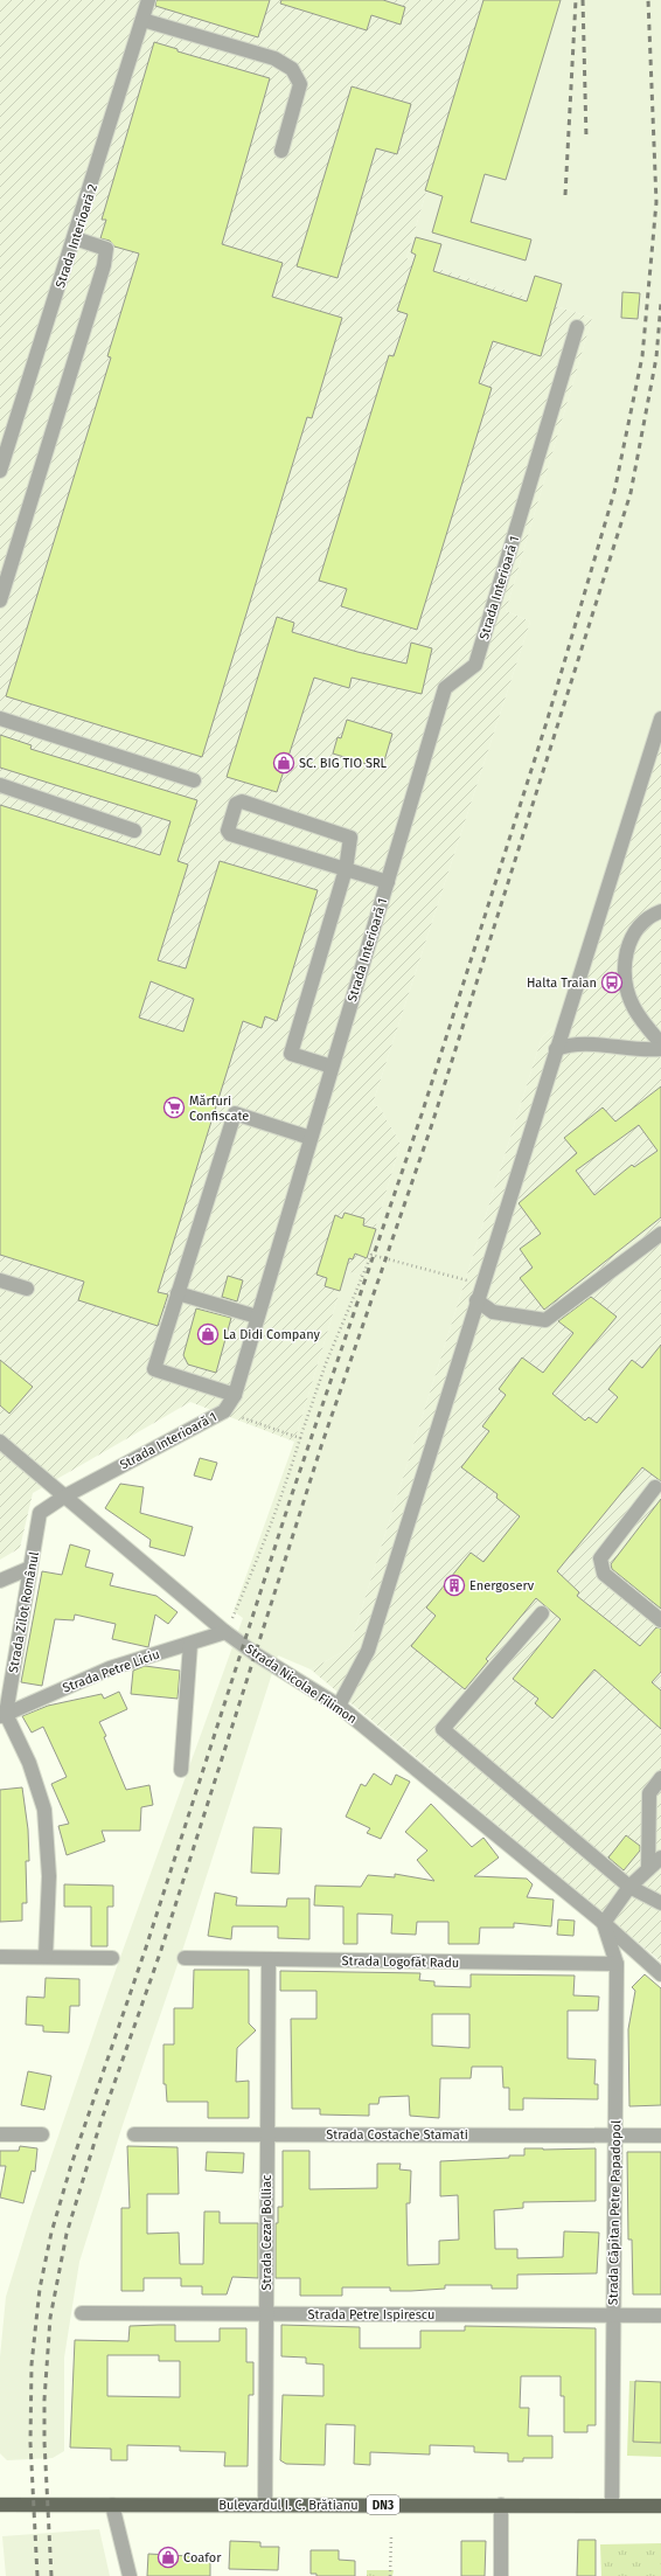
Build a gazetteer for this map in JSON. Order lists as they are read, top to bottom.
{
  "streets": {
    "main road": ["Bulevardul I. C. Brătianu", "DN3"],
    "street": [
      "Strada Interioară 2",
      "Strada Interioară 1",
      "Strada Zilot Românul",
      "Strada Petre Liciu",
      "Strada Nicolae Filimon",
      "Strada Logofăt Radu",
      "Strada Costache Stamati",
      "Strada Căpitan Petre Papadopol",
      "Strada Cezar Bolliac",
      "Strada Petre Ispirescu"
    ]
  },
  "crossings": [
    ["Strada Interioară 1", "Strada Zilot Românul"],
    ["Strada Interioară 1", "Strada Nicolae Filimon"],
    ["Strada Zilot Românul", "Strada Petre Liciu"],
    ["Strada Zilot Românul", "Strada Nicolae Filimon"],
    ["Strada Petre Liciu", "Strada Nicolae Filimon"],
    ["Strada Nicolae Filimon", "Strada Căpitan Petre Papadopol"],
    ["Strada Logofăt Radu", "Strada Căpitan Petre Papadopol"],
    ["Strada Logofăt Radu", "Strada Cezar Bolliac"],
    ["Strada Costache Stamati", "Strada Căpitan Petre Papadopol"],
    ["Strada Costache Stamati", "Strada Cezar Bolliac"],
    ["Strada Căpitan Petre Papadopol", "Strada Petre Ispirescu"],
    ["Strada Căpitan Petre Papadopol", "Bulevardul I. C. Brătianu"],
    ["Strada Cezar Bolliac", "Strada Petre Ispirescu"],
    ["Strada Cezar Bolliac", "Bulevardul I. C. Brătianu"]
  ],
  "places": {
    "shop": ["SC. BIG TIO SRL", "La Didi Company", "Coafor"],
    "bus stop": ["Halta Traian"],
    "supermarket": ["Mărfuri Confiscate"],
    "building": ["Energoserv"]
  }
}
